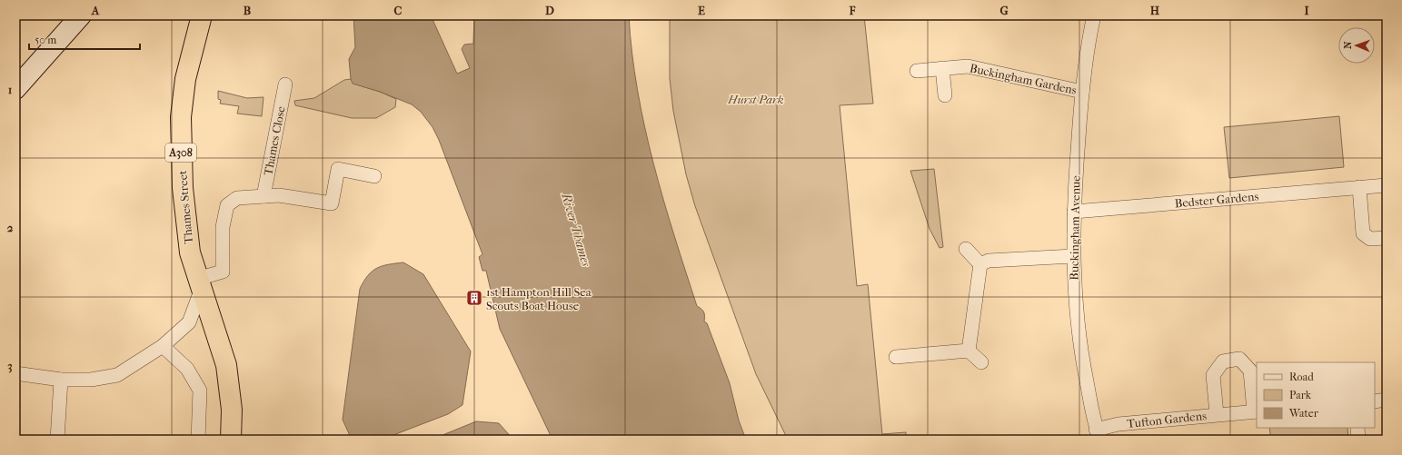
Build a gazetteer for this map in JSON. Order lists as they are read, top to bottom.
{
  "streets": {
    "highway": ["A308", "Thames Street"],
    "street": [
      "Buckingham Gardens",
      "Thames Close",
      "Bedster Gardens",
      "Buckingham Avenue",
      "Tufton Gardens"
    ]
  },
  "crossings": [
    ["Buckingham Gardens", "Buckingham Avenue"],
    ["A308", "Thames Street"],
    ["Bedster Gardens", "Buckingham Avenue"],
    ["Buckingham Avenue", "Tufton Gardens"]
  ],
  "water": ["River Thames"],
  "parks": ["Hurst Park"],
  "places": {
    "building": ["1st Hampton Hill Sea Scouts Boat House"]
  },
  "legend": ["Road", "Park", "Water"],
  "scale_bar": "50 m",
  "north": "left",
  "grid": {
    "columns": [
      "A",
      "B",
      "C",
      "D",
      "E",
      "F",
      "G",
      "H",
      "I"
    ],
    "rows": ["1", "2", "3"]
  }
}
